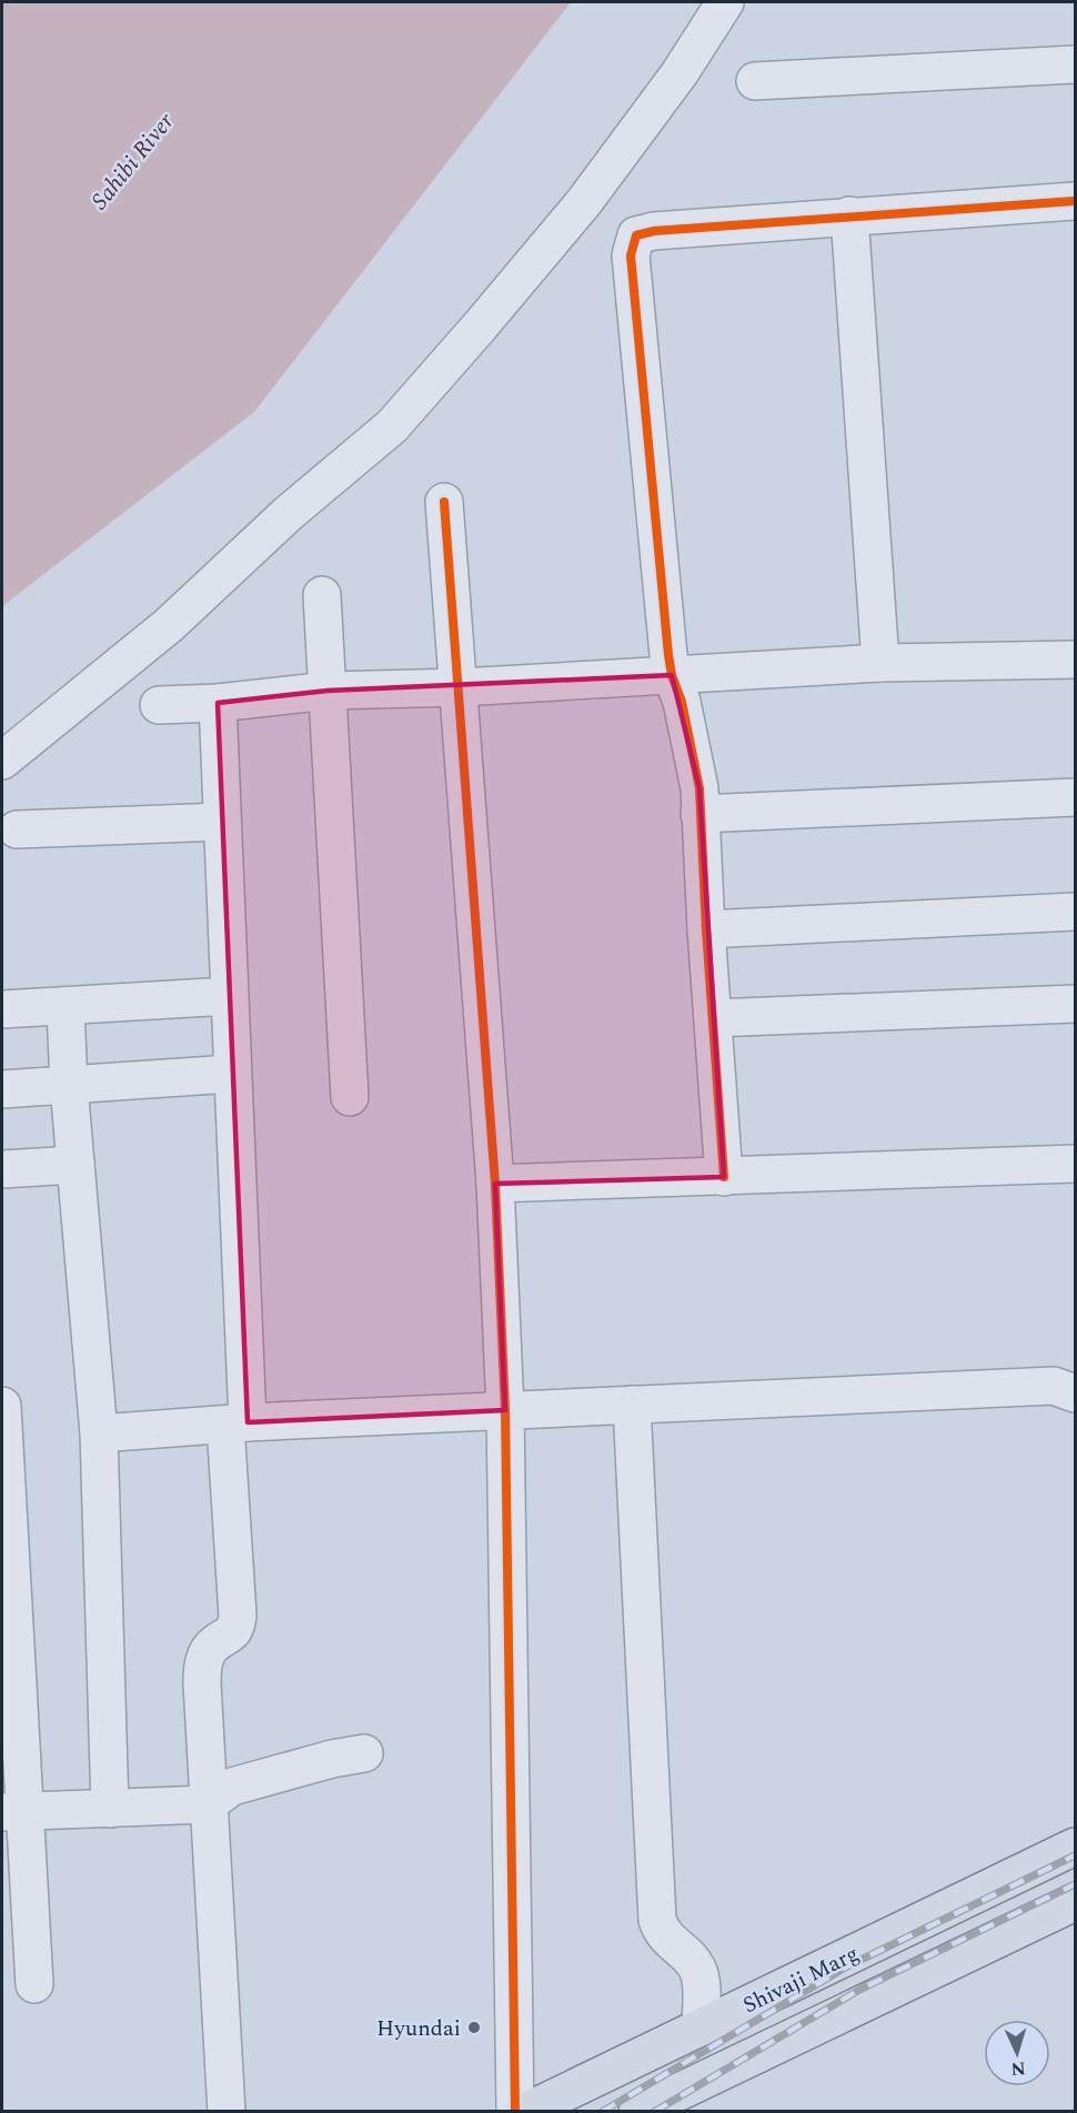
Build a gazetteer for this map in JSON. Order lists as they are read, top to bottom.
{
  "streets": {
    "main road": ["Shivaji Marg"]
  },
  "water": ["Sahibi River"],
  "places": ["Hyundai"],
  "north": "bottom"
}
